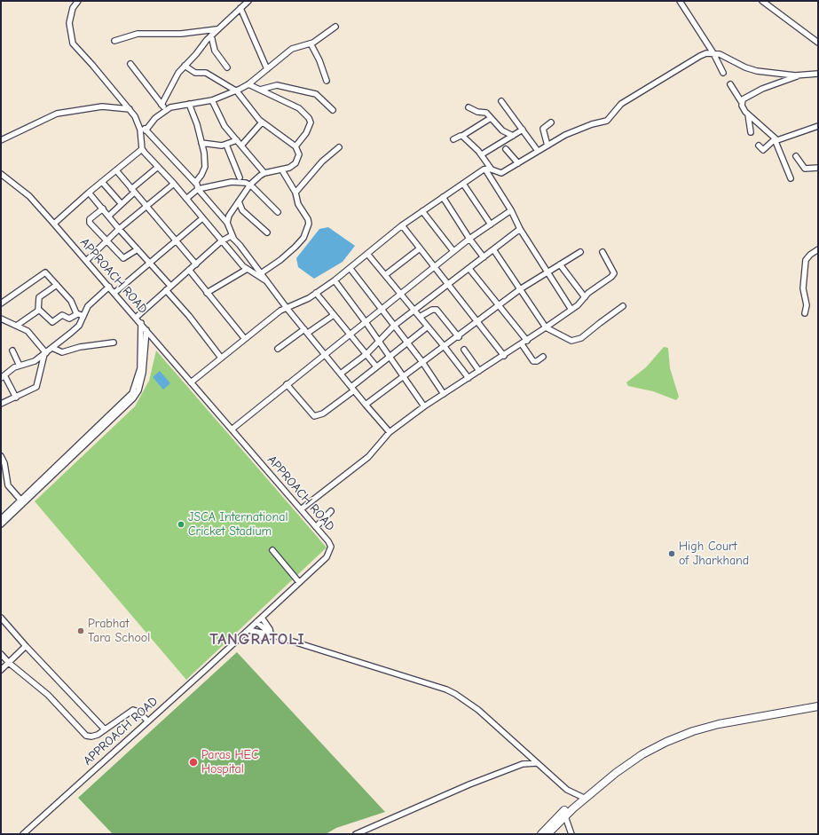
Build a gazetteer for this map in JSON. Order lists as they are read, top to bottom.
{
  "streets": {
    "street": ["APPROACH ROAD"]
  },
  "districts": ["TANGRATOLI"],
  "places": [
    "JSCA International Cricket Stadium",
    "High Court of Jharkhand",
    "Prabhat Tara School",
    "Paras HEC Hospital"
  ]
}
